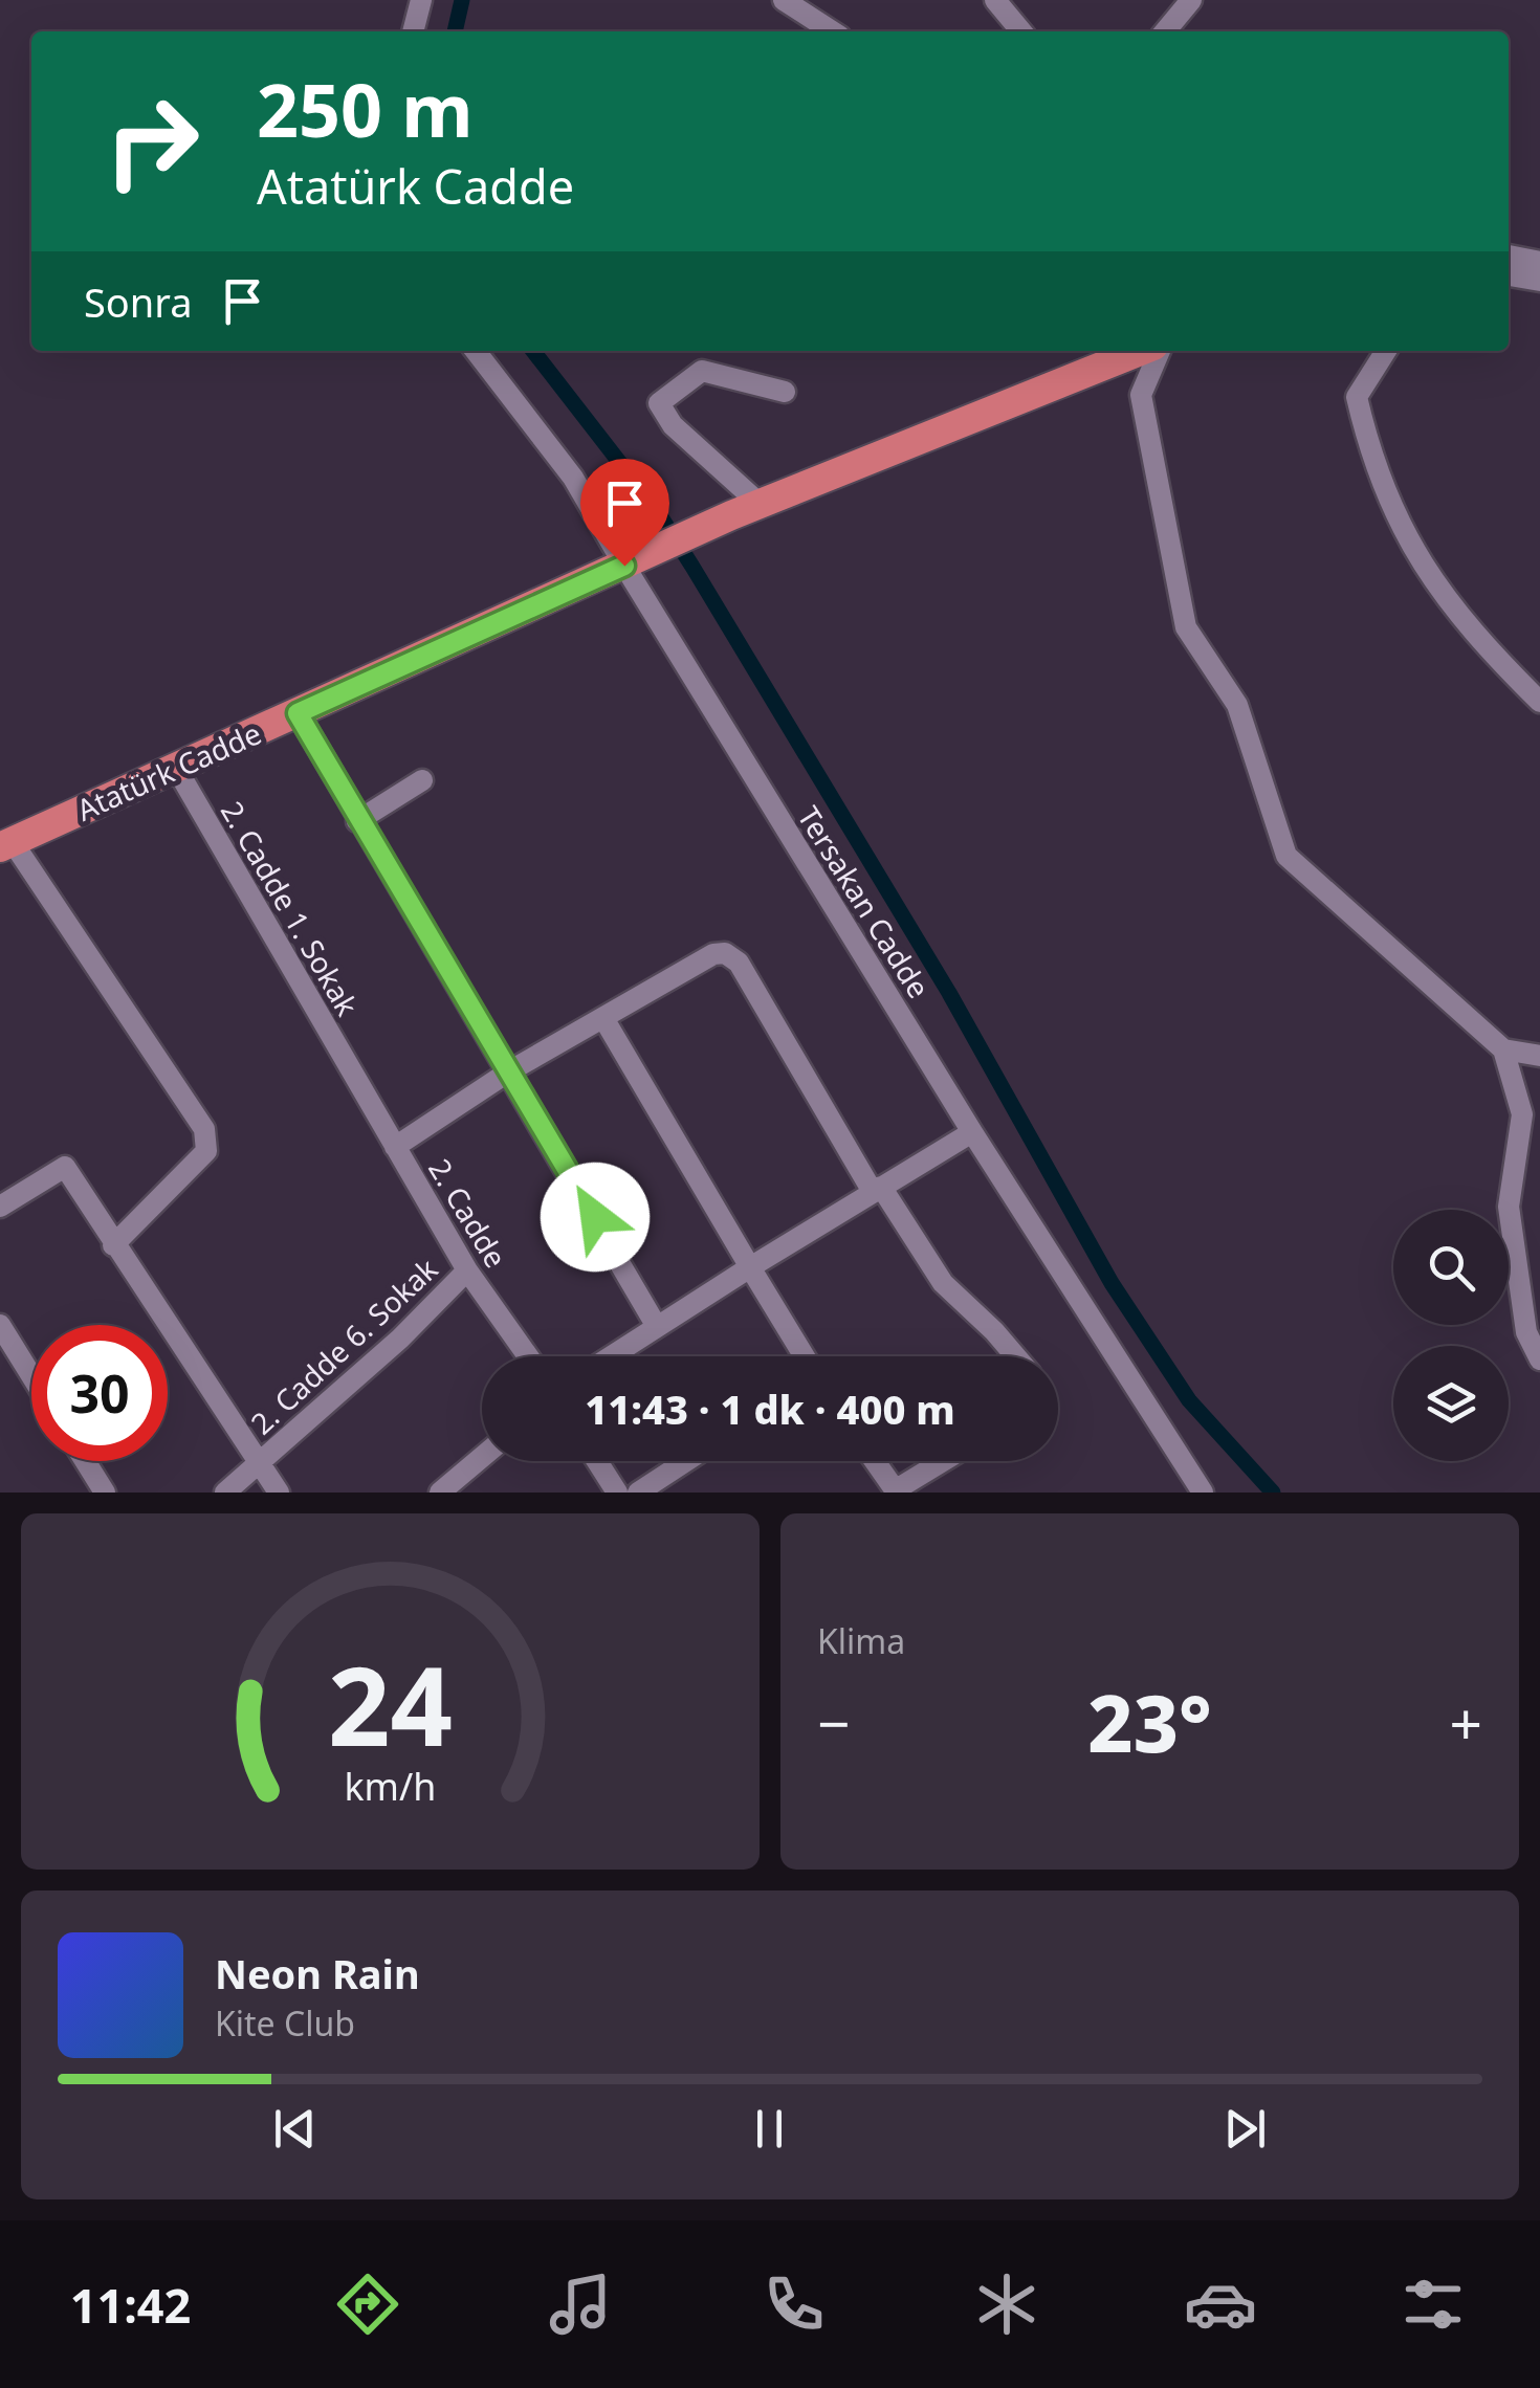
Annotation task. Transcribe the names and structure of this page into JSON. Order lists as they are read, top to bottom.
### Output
{
  "streets": {
    "main road": ["Atatürk Cadde"],
    "street": [
      "Tersakan Cadde",
      "2. Cadde 1. Sokak",
      "2. Cadde",
      "2. Cadde 6. Sokak"
    ]
  },
  "crossings": [
    ["Atatürk Cadde", "Tersakan Cadde"],
    ["Atatürk Cadde", "2. Cadde 1. Sokak"],
    ["2. Cadde 1. Sokak", "2. Cadde"],
    ["2. Cadde", "2. Cadde 6. Sokak"]
  ],
  "page": {
    "turn": ["250 m", "Atatürk Cadde"],
    "then": "Sonra",
    "limit": "30",
    "trip": "11:43 · 1 dk · 400 m",
    "tile": "Klima",
    "heat": ["−", "23°", "+"],
    "song": ["Neon Rain", "Kite Club"],
    "tabs": "11:42",
    "gauge": ["24", "km/h"]
  }
}
